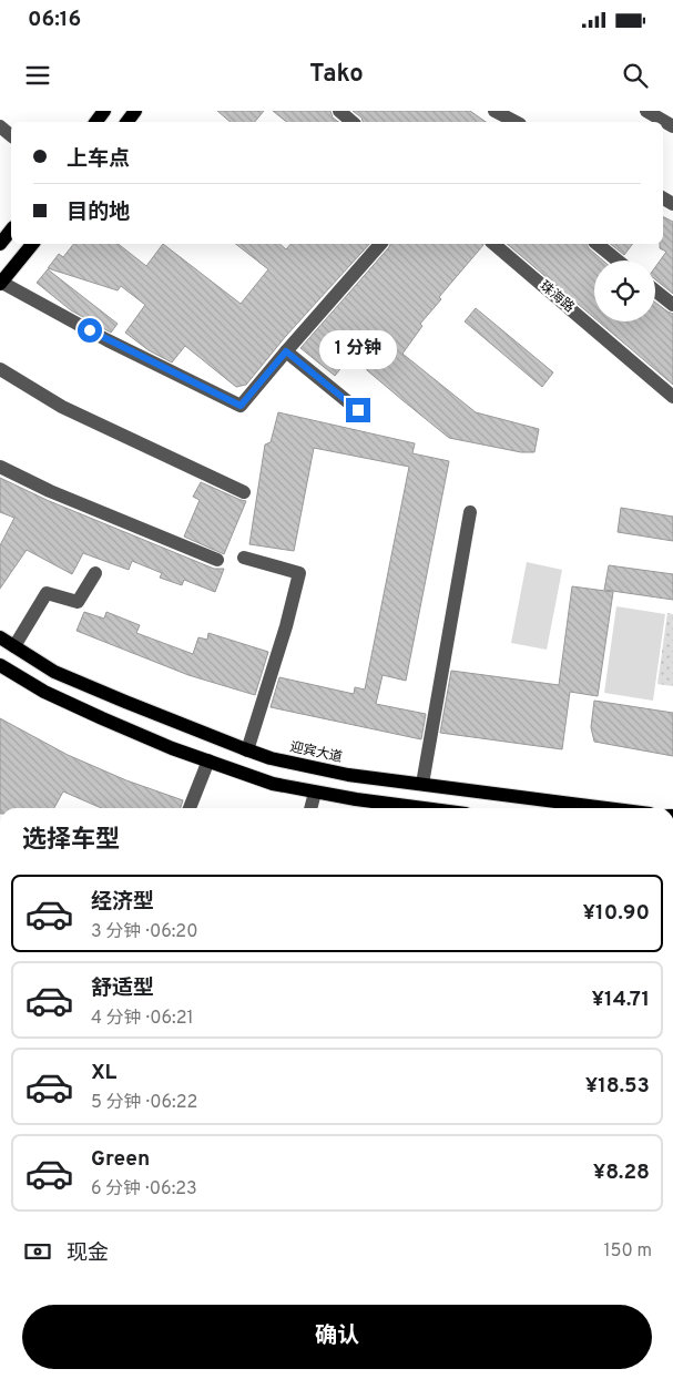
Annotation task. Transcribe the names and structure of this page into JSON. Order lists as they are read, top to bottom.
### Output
{
  "streets": {
    "main road": ["迎宾大道"],
    "street": ["珠海路"]
  },
  "page": {
    "status": "06:16",
    "header": "Tako",
    "banner": ["上车点", "目的地"],
    "bubble": "1 分钟",
    "heading": "选择车型",
    "list": [
      {
        "name": "经济型",
        "note": "3 分钟 · 06:20",
        "value": "¥10.90"
      },
      {
        "name": "舒适型",
        "note": "4 分钟 · 06:21",
        "value": "¥14.71"
      },
      {
        "name": "XL",
        "note": "5 分钟 · 06:22",
        "value": "¥18.53"
      },
      {
        "name": "Green",
        "note": "6 分钟 · 06:23",
        "value": "¥8.28"
      }
    ],
    "pay": ["现金", "150 m"],
    "buttons": "确认"
  }
}
